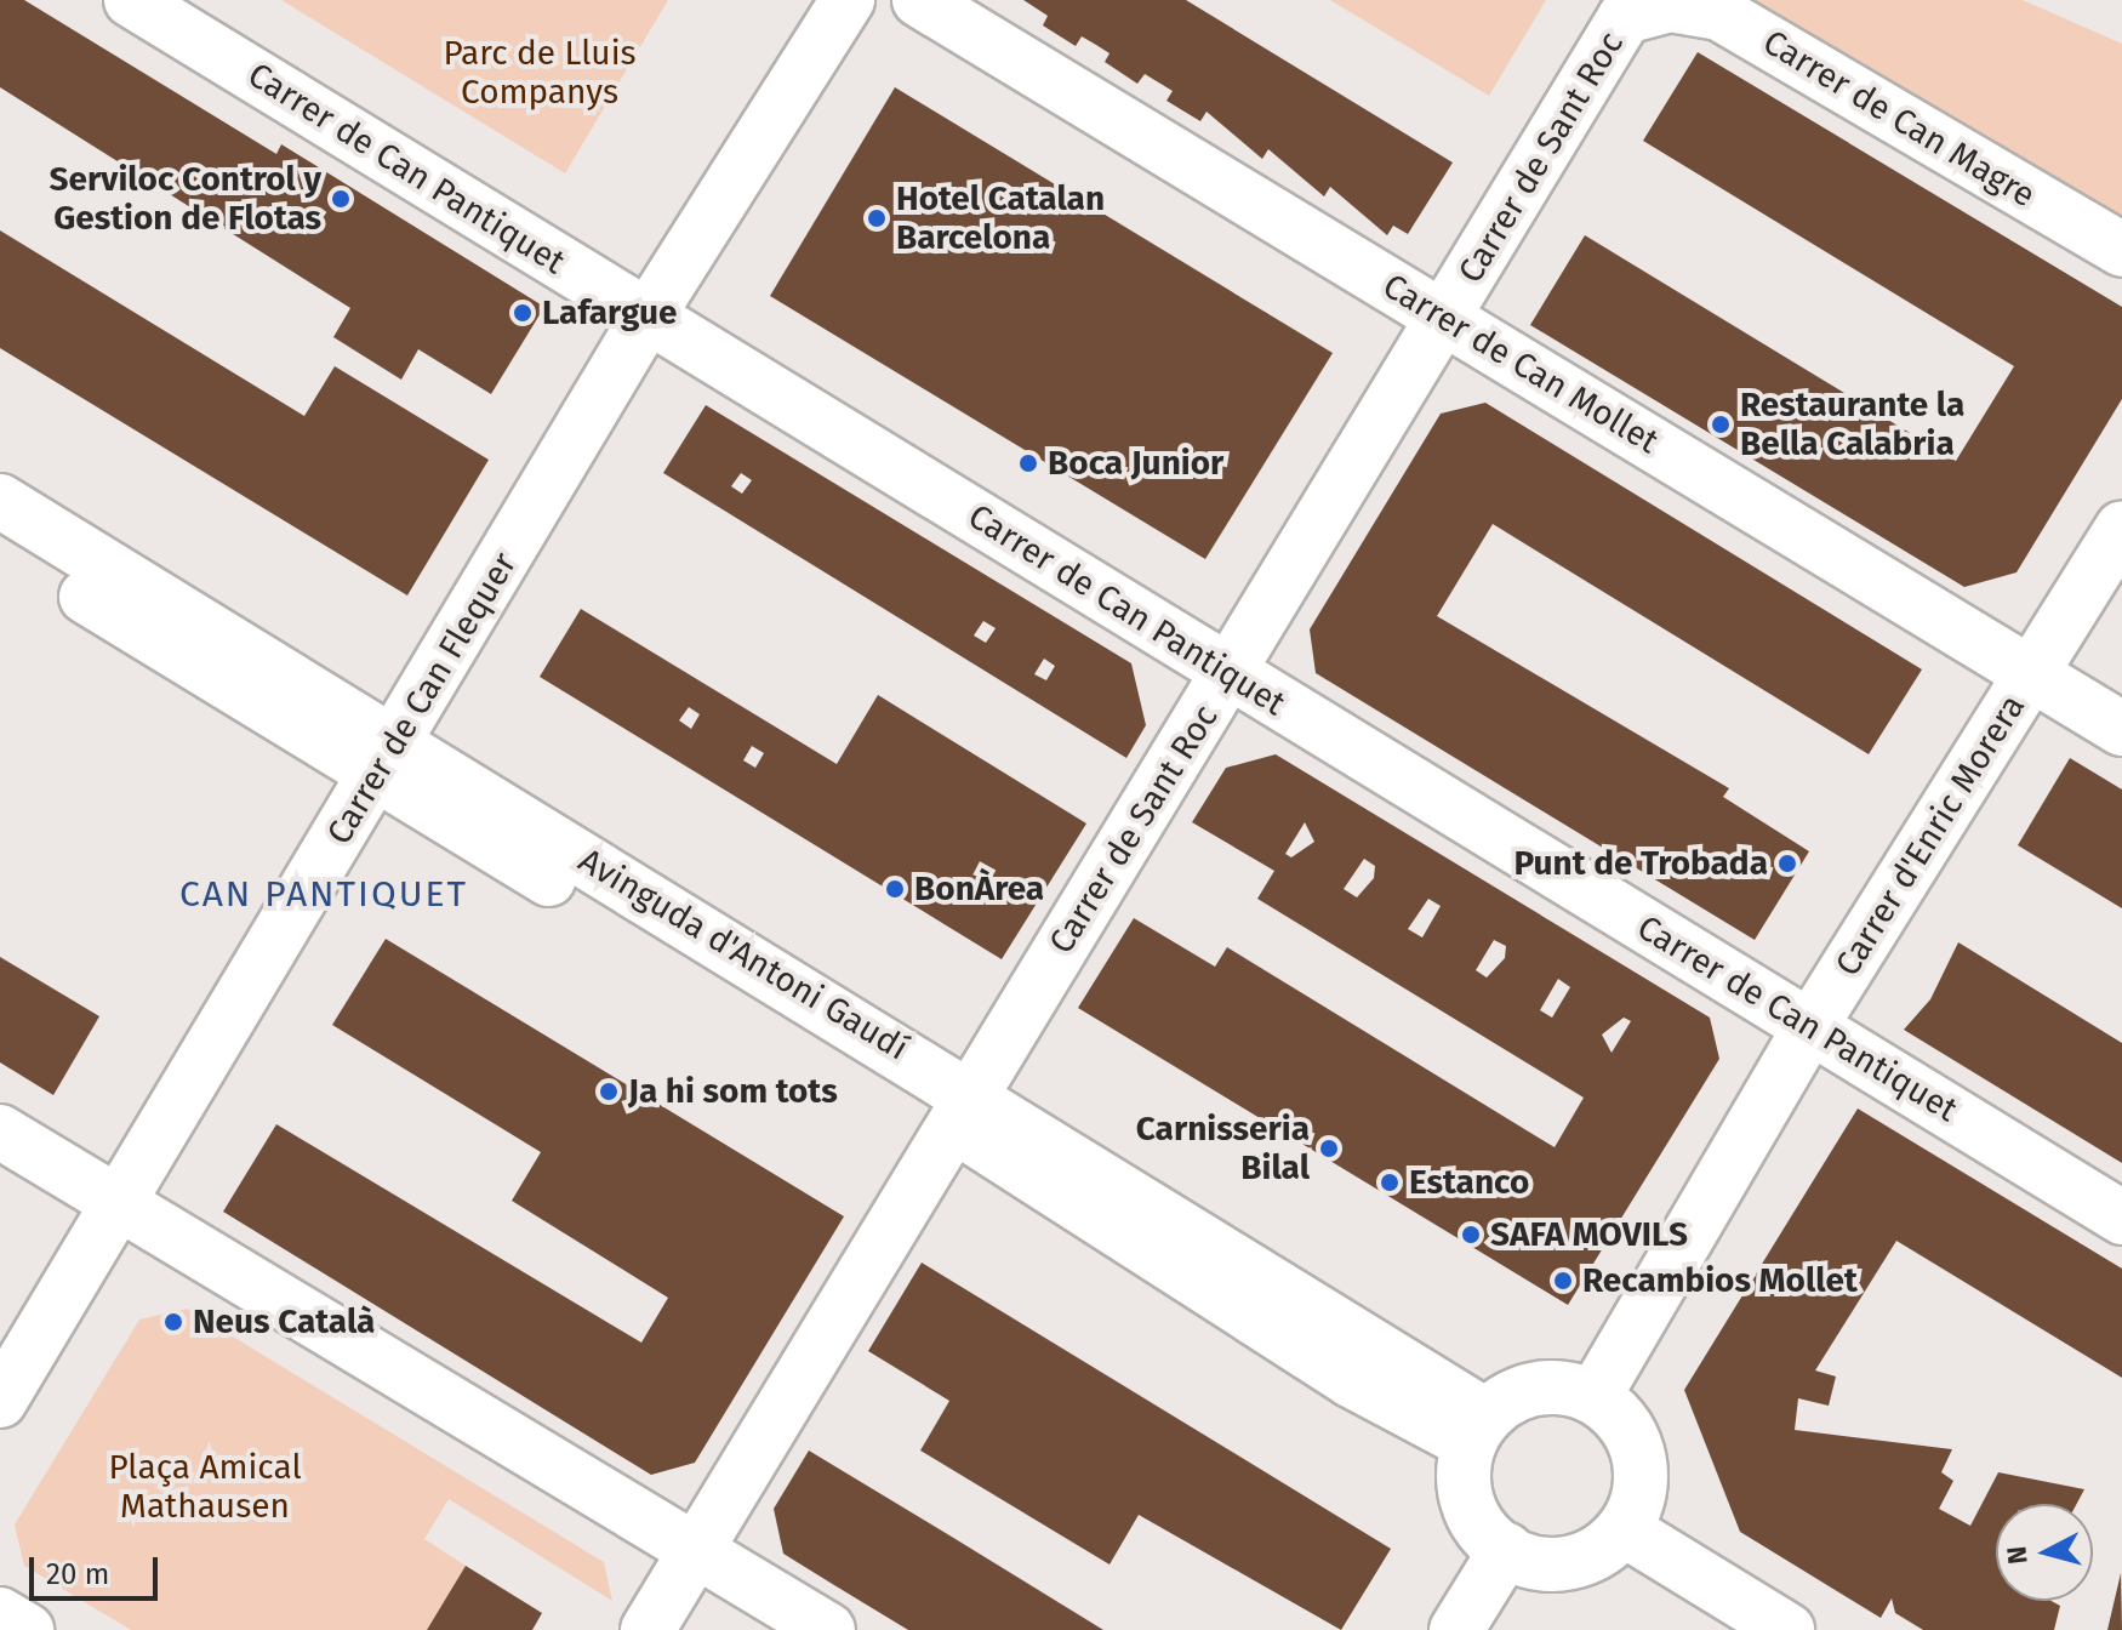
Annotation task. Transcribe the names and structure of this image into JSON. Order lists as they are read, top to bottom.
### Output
{
  "streets": {
    "street": [
      "Carrer de Can Magre",
      "Carrer de Sant Roc",
      "Carrer de Can Pantiquet",
      "Carrer de Can Mollet",
      "Carrer de Can Flequer",
      "Carrer d'Enric Morera",
      "Avinguda d'Antoni Gaudí"
    ]
  },
  "crossings": [
    ["Carrer de Can Magre", "Carrer de Sant Roc"],
    ["Carrer de Sant Roc", "Carrer de Can Pantiquet"],
    ["Carrer de Sant Roc", "Carrer de Can Mollet"],
    ["Carrer de Sant Roc", "Avinguda d'Antoni Gaudí"],
    ["Carrer de Can Pantiquet", "Carrer de Can Flequer"],
    ["Carrer de Can Pantiquet", "Carrer d'Enric Morera"],
    ["Carrer de Can Mollet", "Carrer d'Enric Morera"],
    ["Carrer de Can Flequer", "Avinguda d'Antoni Gaudí"],
    ["Carrer d'Enric Morera", "Avinguda d'Antoni Gaudí"]
  ],
  "districts": ["CAN PANTIQUET"],
  "parks": ["Parc de Lluis Companys", "Plaça Amical Mathausen"],
  "places": [
    "Serviloc Control y Gestion de Flotas",
    "Hotel Catalan Barcelona",
    "Lafargue",
    "Restaurante la Bella Calabria",
    "Boca Junior",
    "Punt de Trobada",
    "BonÀrea",
    "Ja hi som tots",
    "Carnisseria Bilal",
    "Estanco",
    "SAFA MOVILS",
    "Recambios Mollet",
    "Neus Català"
  ],
  "scale_bar": "20 m",
  "north": "left"
}
